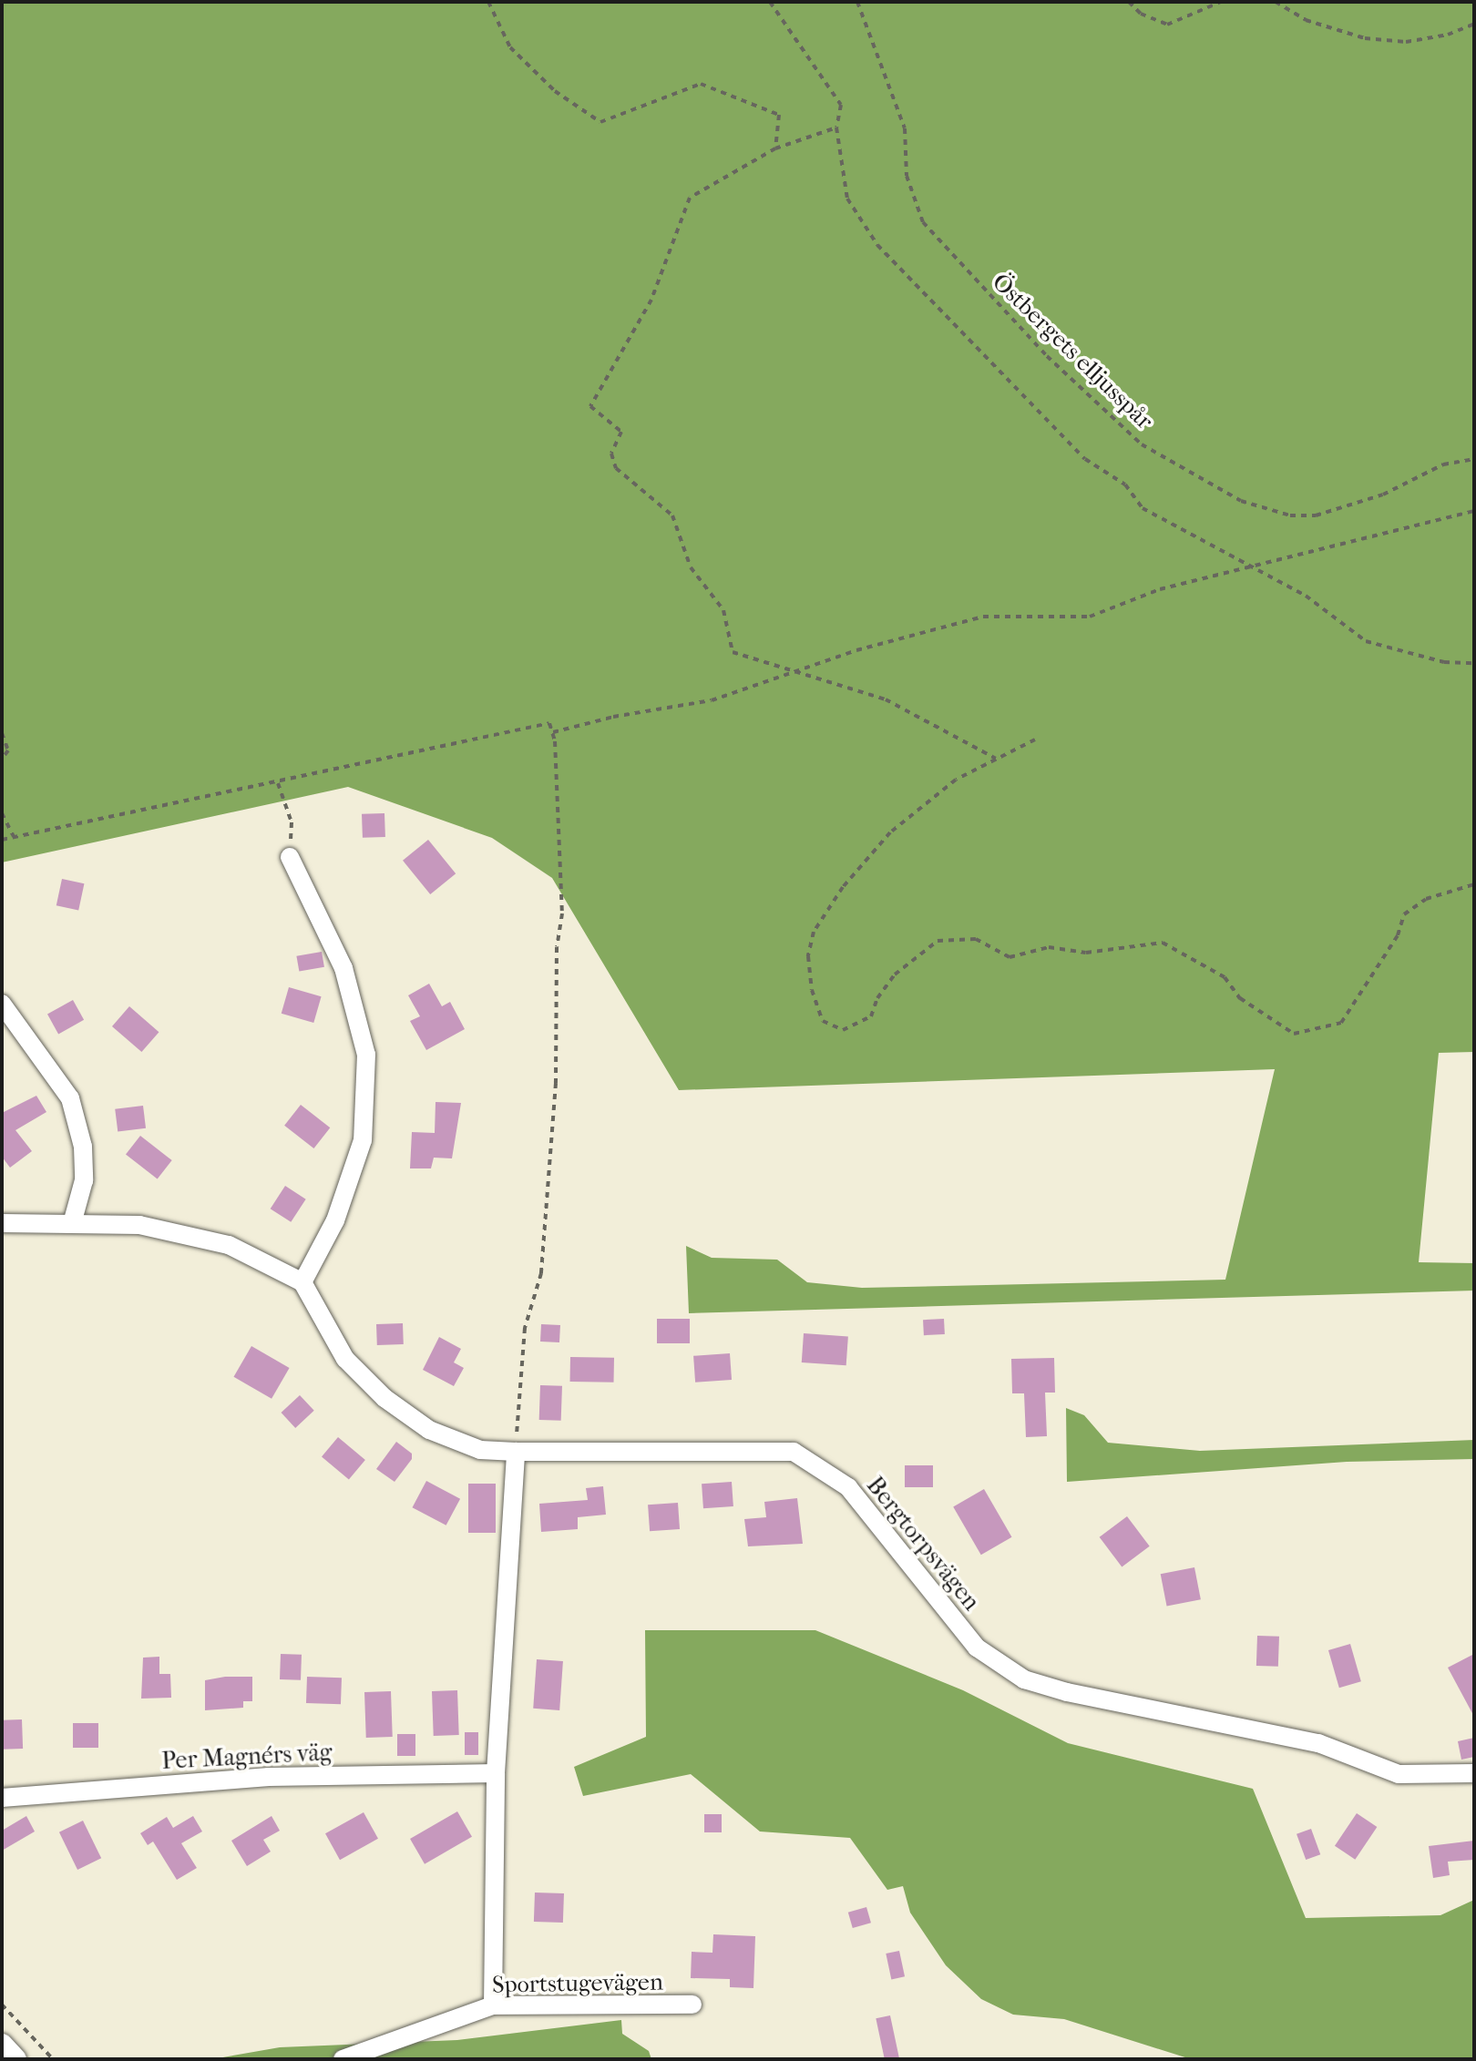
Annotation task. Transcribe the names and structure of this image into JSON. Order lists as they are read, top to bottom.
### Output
{
  "streets": {
    "street": ["Bergtorpsvägen", "Per Magnérs väg", "Sportstugevägen"],
    "path": ["Östbergets elljusspår"]
  }
}
